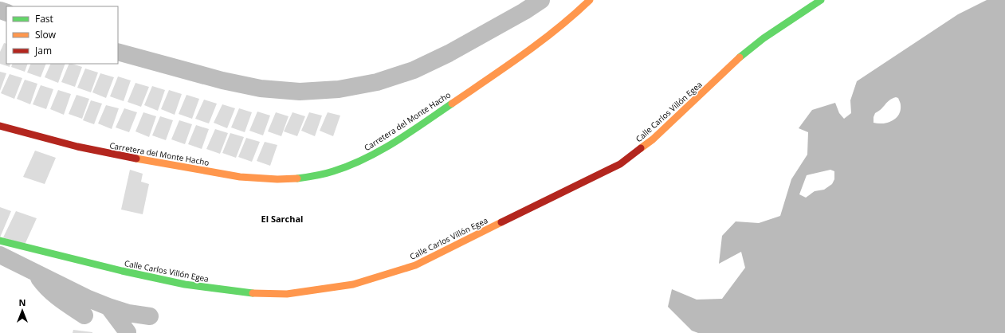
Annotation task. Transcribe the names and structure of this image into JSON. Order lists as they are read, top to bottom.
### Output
{
  "streets": {
    "street": ["Calle Carlos Villón Egea", "Carretera del Monte Hacho"]
  },
  "districts": ["El Sarchal"],
  "legend": ["Fast", "Slow", "Jam"],
  "north": "top"
}
